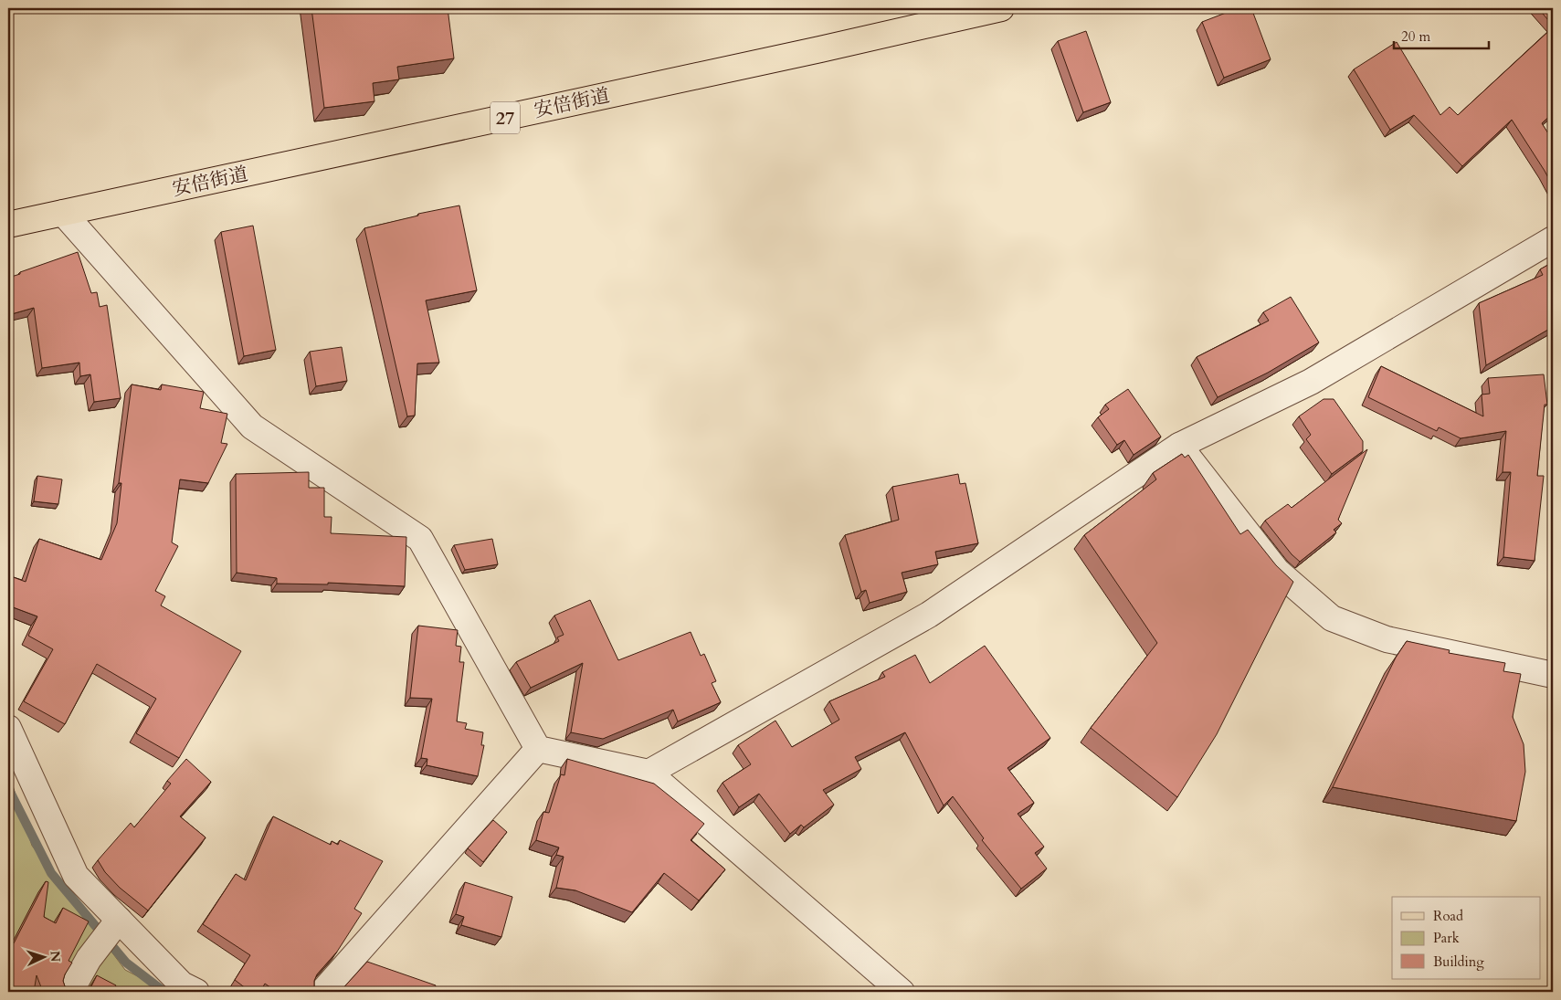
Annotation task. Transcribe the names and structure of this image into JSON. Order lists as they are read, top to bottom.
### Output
{
  "streets": {
    "main road": ["安倍街道", "27"]
  },
  "legend": ["Road", "Park", "Building"],
  "scale_bar": "20 m",
  "north": "right"
}
